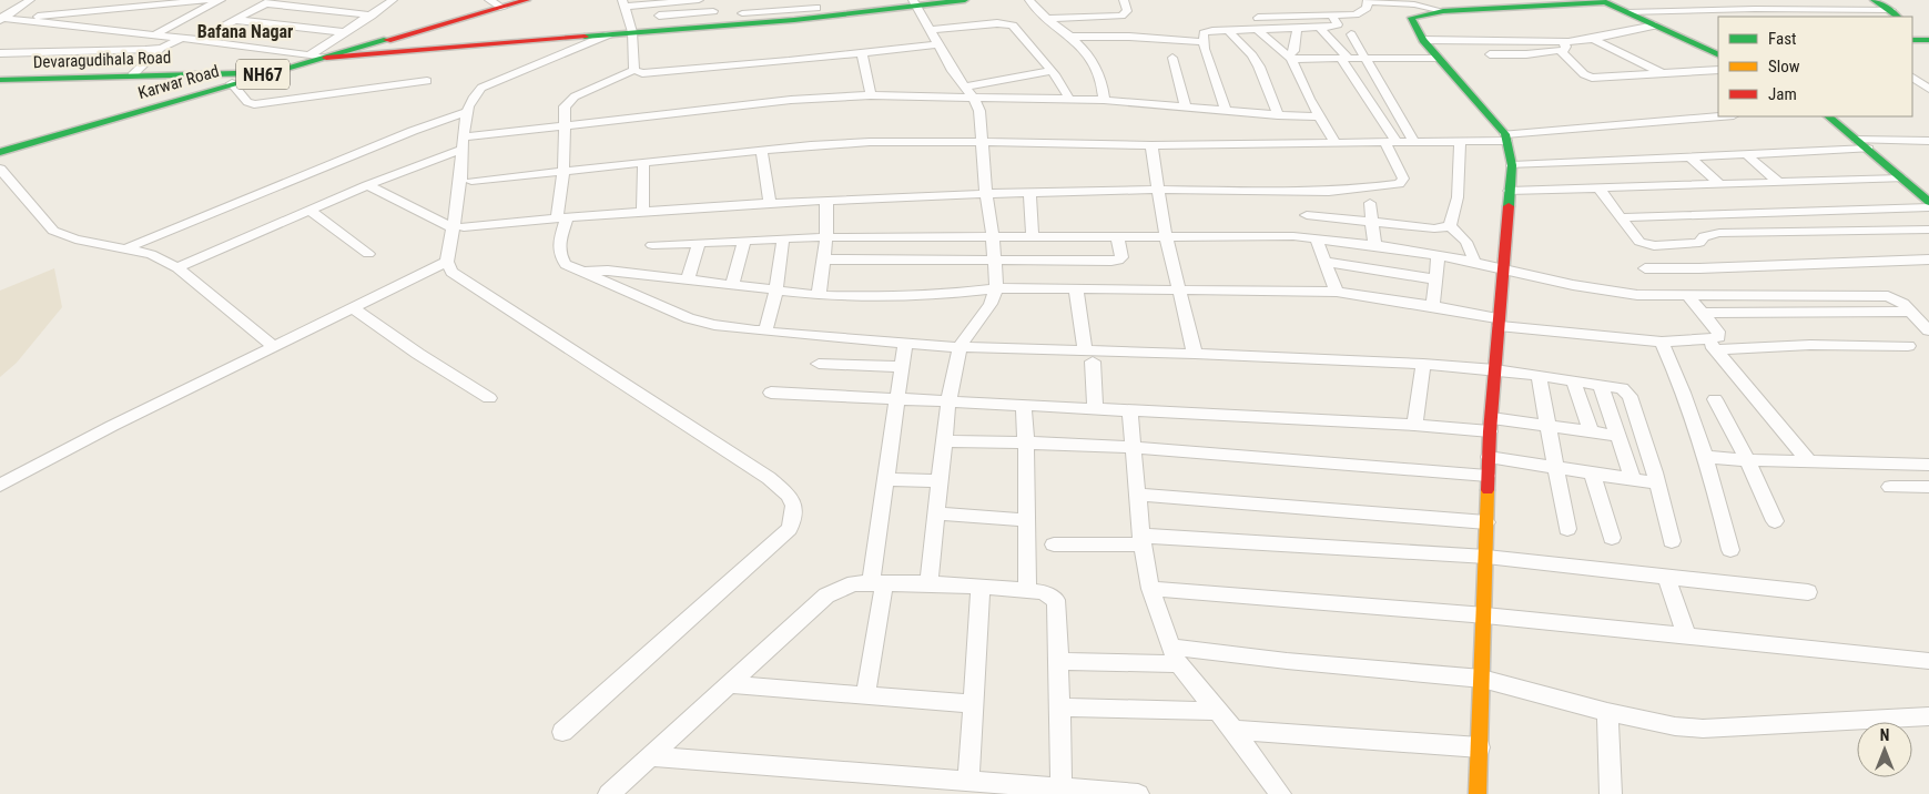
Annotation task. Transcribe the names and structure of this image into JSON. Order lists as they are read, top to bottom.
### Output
{
  "streets": {
    "main road": ["Devaragudihala Road", "NH67", "Karwar Road"]
  },
  "crossings": [
    ["Devaragudihala Road", "Karwar Road"]
  ],
  "districts": ["Bafana Nagar"],
  "legend": ["Fast", "Slow", "Jam"],
  "north": "top"
}
